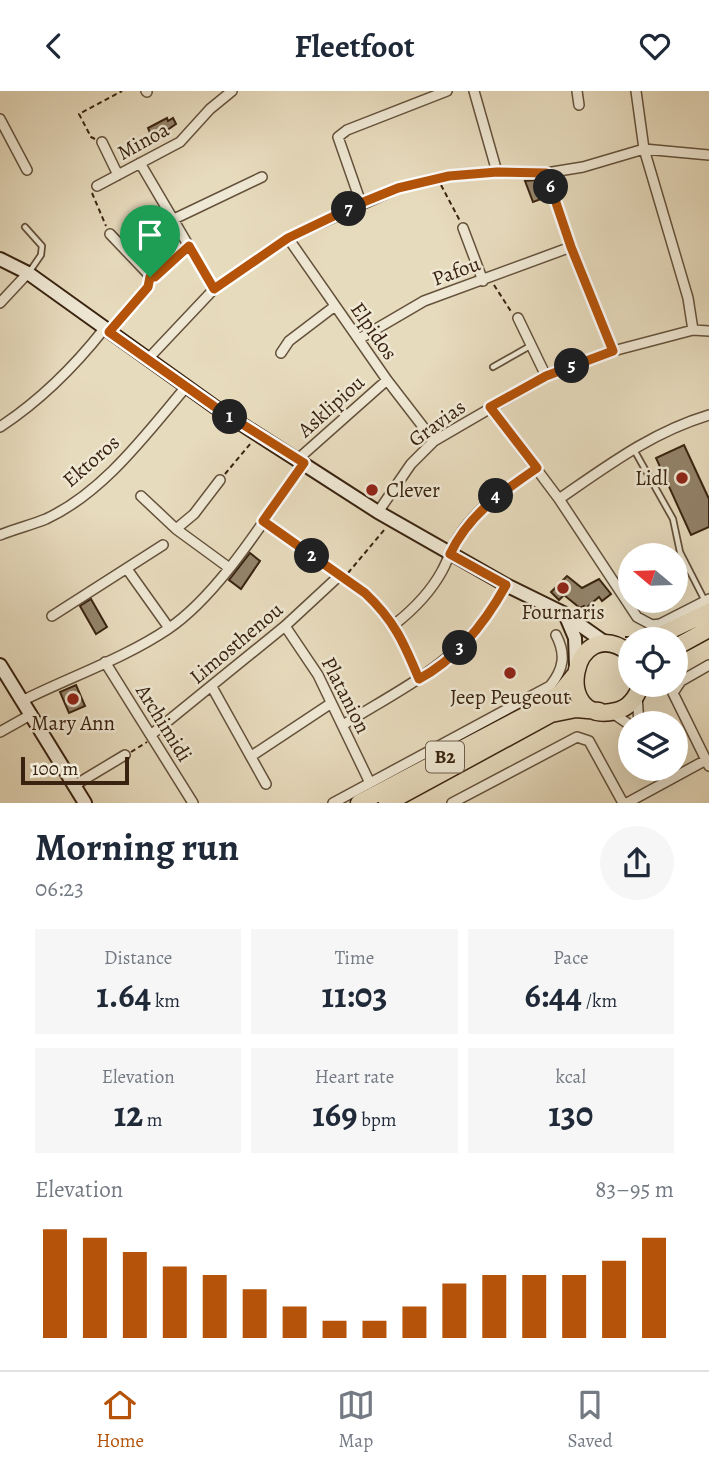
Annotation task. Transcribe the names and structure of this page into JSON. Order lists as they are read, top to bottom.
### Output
{
  "streets": {
    "highway": ["B2"],
    "street": [
      "Minoa",
      "Pafou",
      "Elpidos",
      "Asklipiou",
      "Gravias",
      "Ektoros",
      "Limosthenou",
      "Platanion",
      "Archimidi"
    ]
  },
  "crossings": [
    ["Pafou", "Elpidos"],
    ["Elpidos", "Asklipiou"],
    ["Elpidos", "Gravias"],
    ["Asklipiou", "Archimidi"],
    ["Limosthenou", "Platanion"],
    ["Limosthenou", "Archimidi"]
  ],
  "places": [
    "Lidl",
    "Clever",
    "Fournaris",
    "Jeep Peugeout",
    "Mary Ann"
  ],
  "scale_bar": "100 m",
  "north": "left",
  "page": {
    "header": "Fleetfoot",
    "pins": [
      "6",
      "7",
      "5",
      "1",
      "4",
      "2",
      "3"
    ],
    "scale": "100 m",
    "heading": ["Morning run", "06:23"],
    "stats": [
      ["Distance", "1.64 km"],
      ["Time", "11:03"],
      ["Pace", "6:44 /km"],
      ["Elevation", "12 m"],
      ["Heart rate", "169 bpm"],
      ["kcal", "130"]
    ],
    "chart": ["Elevation", "83–95 m"],
    "tabs": ["Home", "Map", "Saved"]
  }
}
